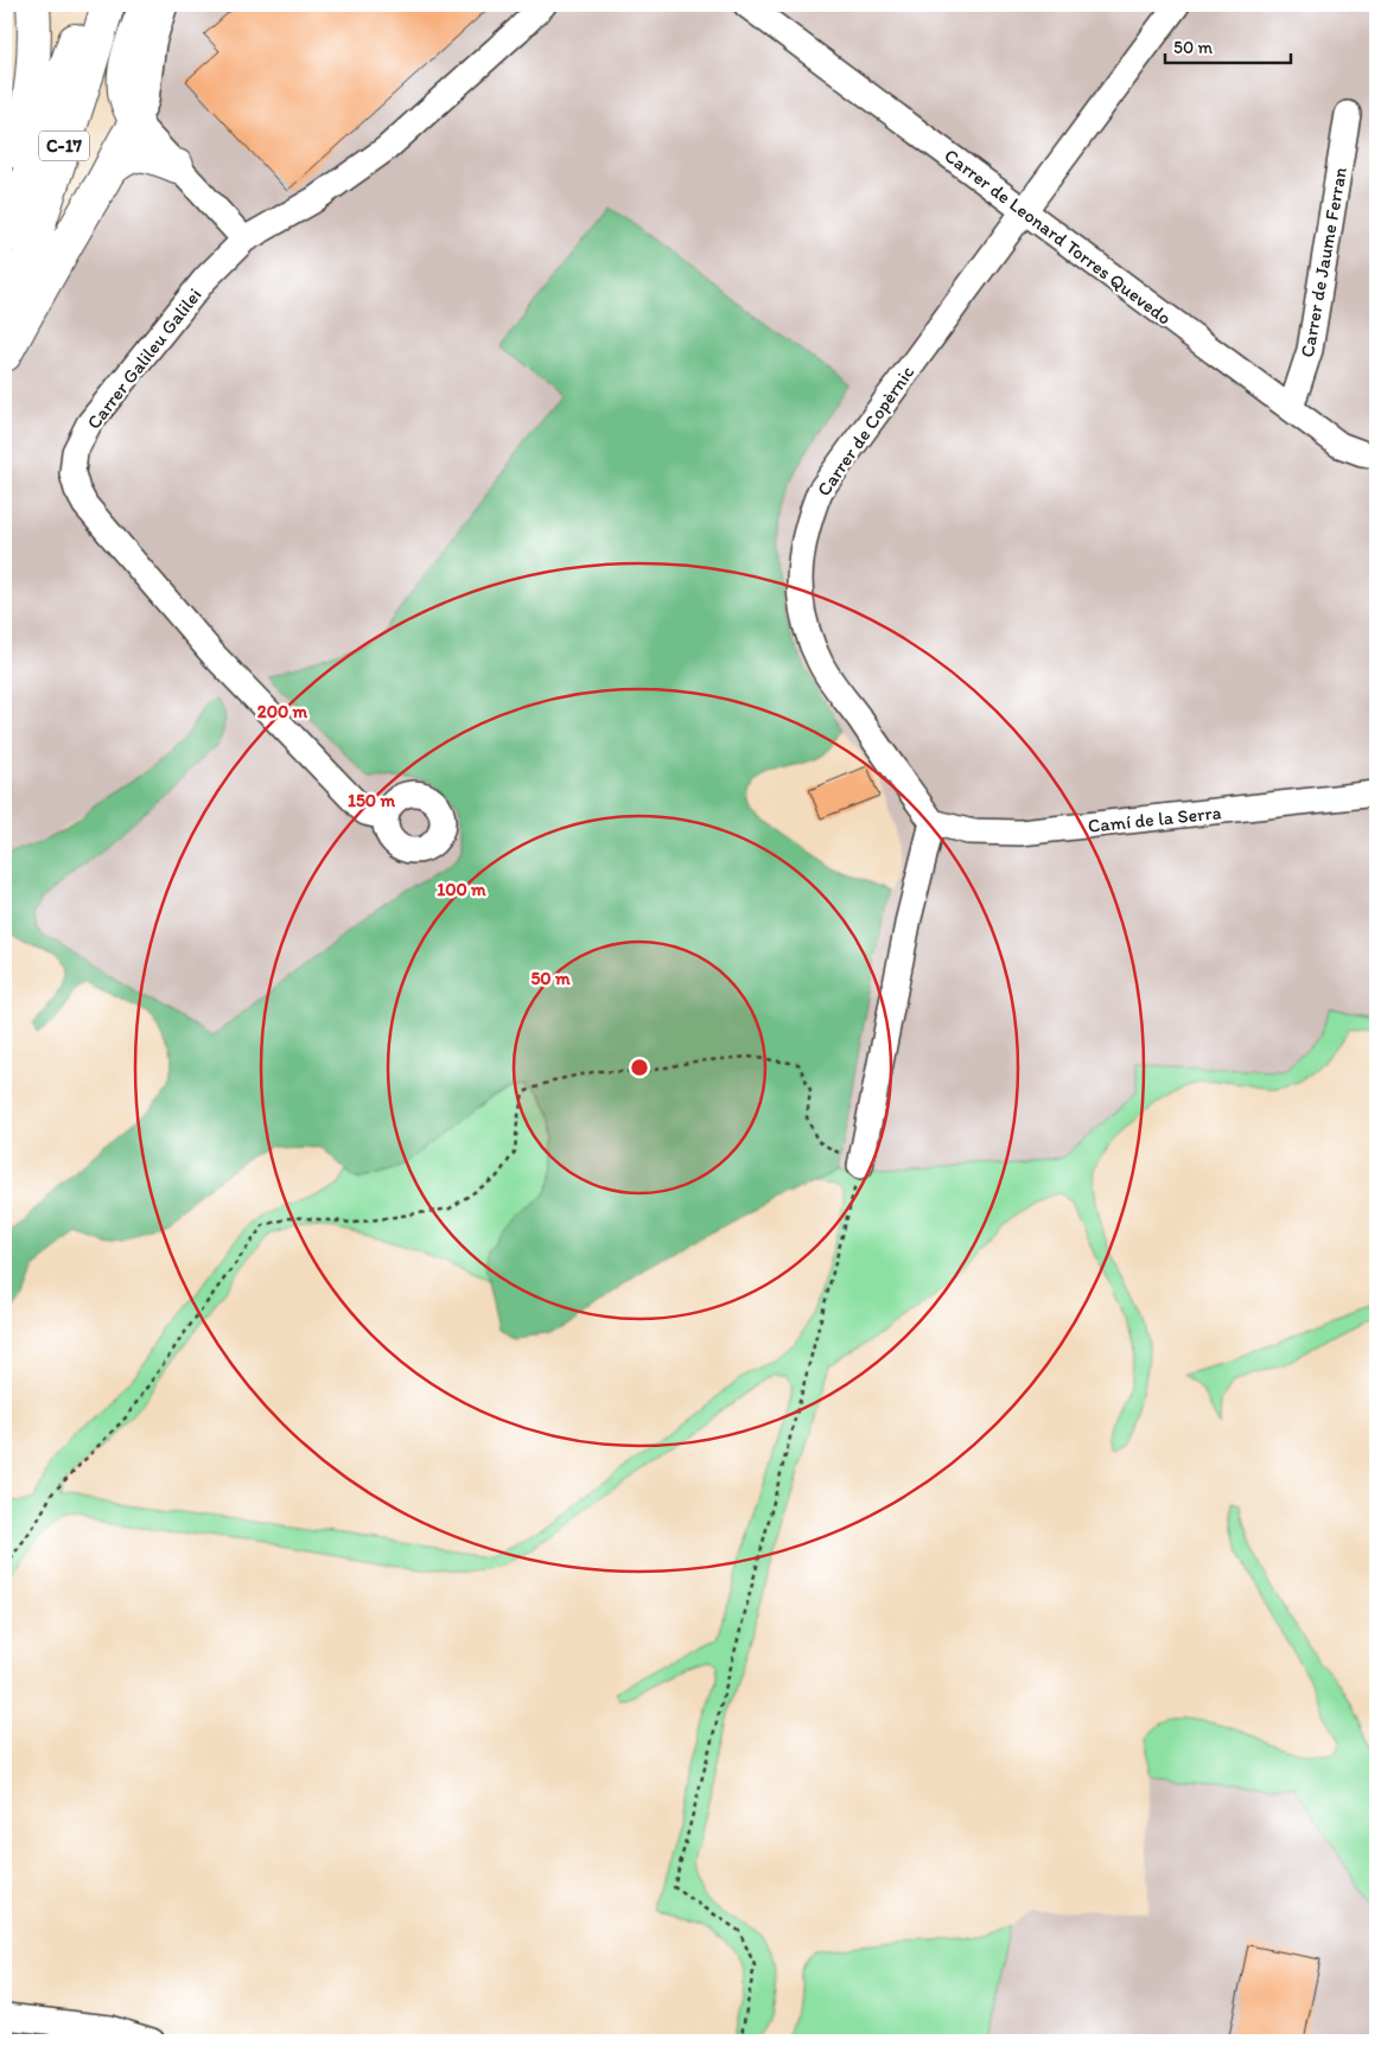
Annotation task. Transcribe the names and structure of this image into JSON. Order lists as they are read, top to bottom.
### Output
{
  "streets": {
    "highway": ["C-17"],
    "street": [
      "Carrer de Leonard Torres Quevedo",
      "Carrer de Jaume Ferran",
      "Carrer Galileu Galilei",
      "Carrer de Copèrnic",
      "Camí de la Serra"
    ]
  },
  "crossings": [
    ["Carrer de Leonard Torres Quevedo", "Carrer de Jaume Ferran"],
    ["Carrer de Leonard Torres Quevedo", "Carrer de Copèrnic"],
    ["Carrer de Copèrnic", "Camí de la Serra"]
  ],
  "scale_bar": "50 m",
  "rings": [
    "200 m",
    "150 m",
    "100 m",
    "50 m"
  ]
}
